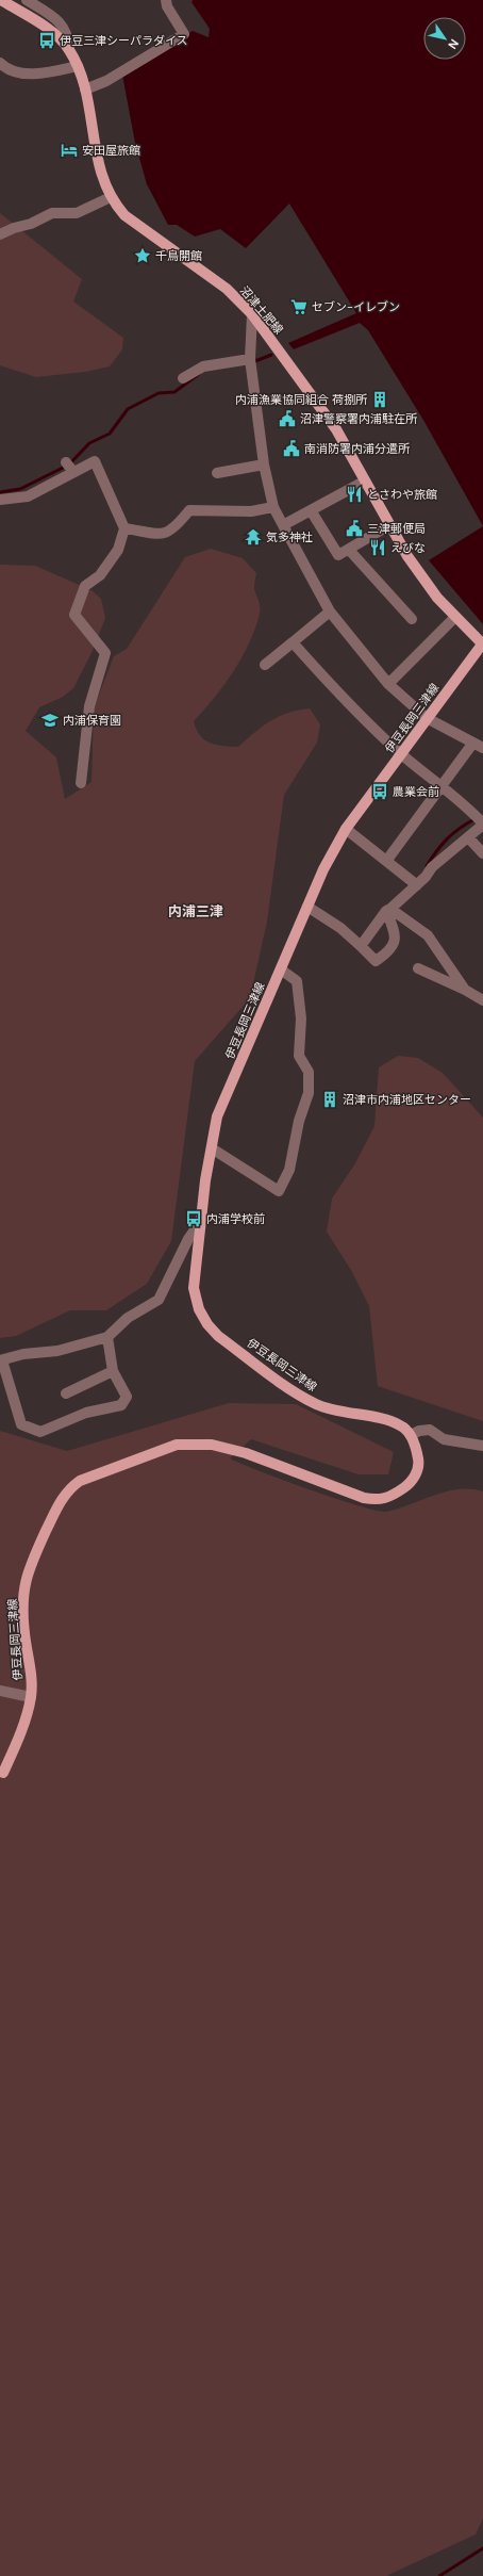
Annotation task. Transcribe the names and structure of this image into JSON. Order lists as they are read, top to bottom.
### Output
{
  "streets": {
    "main road": ["沼津土肥線", "伊豆長岡三津線"]
  },
  "crossings": [
    ["沼津土肥線", "伊豆長岡三津線"]
  ],
  "districts": ["内浦三津"],
  "places": {
    "bus stop": ["伊豆三津シーパラダイス", "農業会前", "内浦学校前"],
    "hotel": ["安田屋旅館"],
    "place": ["千鳥開館"],
    "supermarket": ["セブン-イレブン"],
    "building": ["内浦漁業協同組合 荷捌所", "沼津市内浦地区センター"],
    "public building": ["沼津警察署内浦駐在所", "南消防署内浦分遣所", "三津郵便局"],
    "restaurant": ["とさわや旅館", "えびな"],
    "temple": ["気多神社"],
    "school or university": ["内浦保育園"]
  },
  "north": "bottom right"
}
